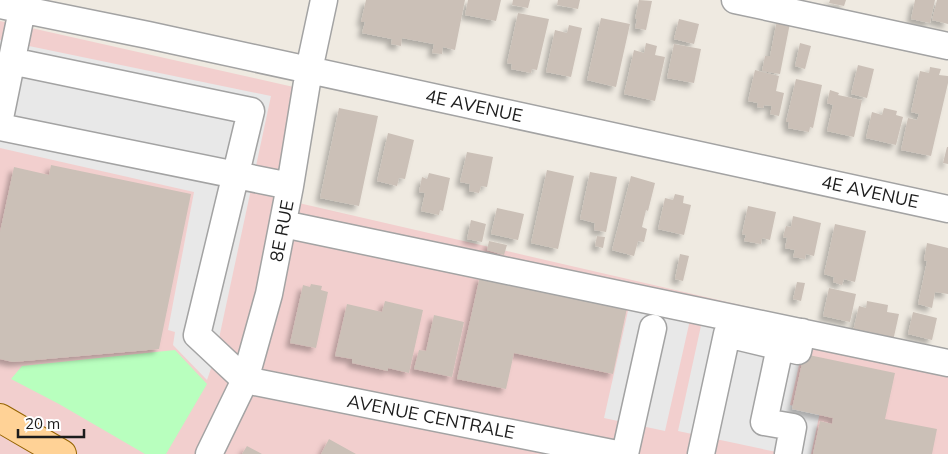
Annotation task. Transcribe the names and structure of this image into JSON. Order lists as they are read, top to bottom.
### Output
{
  "streets": {
    "street": ["4E AVENUE", "8E RUE", "AVENUE CENTRALE"]
  },
  "crossings": [
    ["4E AVENUE", "8E RUE"],
    ["8E RUE", "AVENUE CENTRALE"]
  ],
  "scale_bar": "20 m"
}
